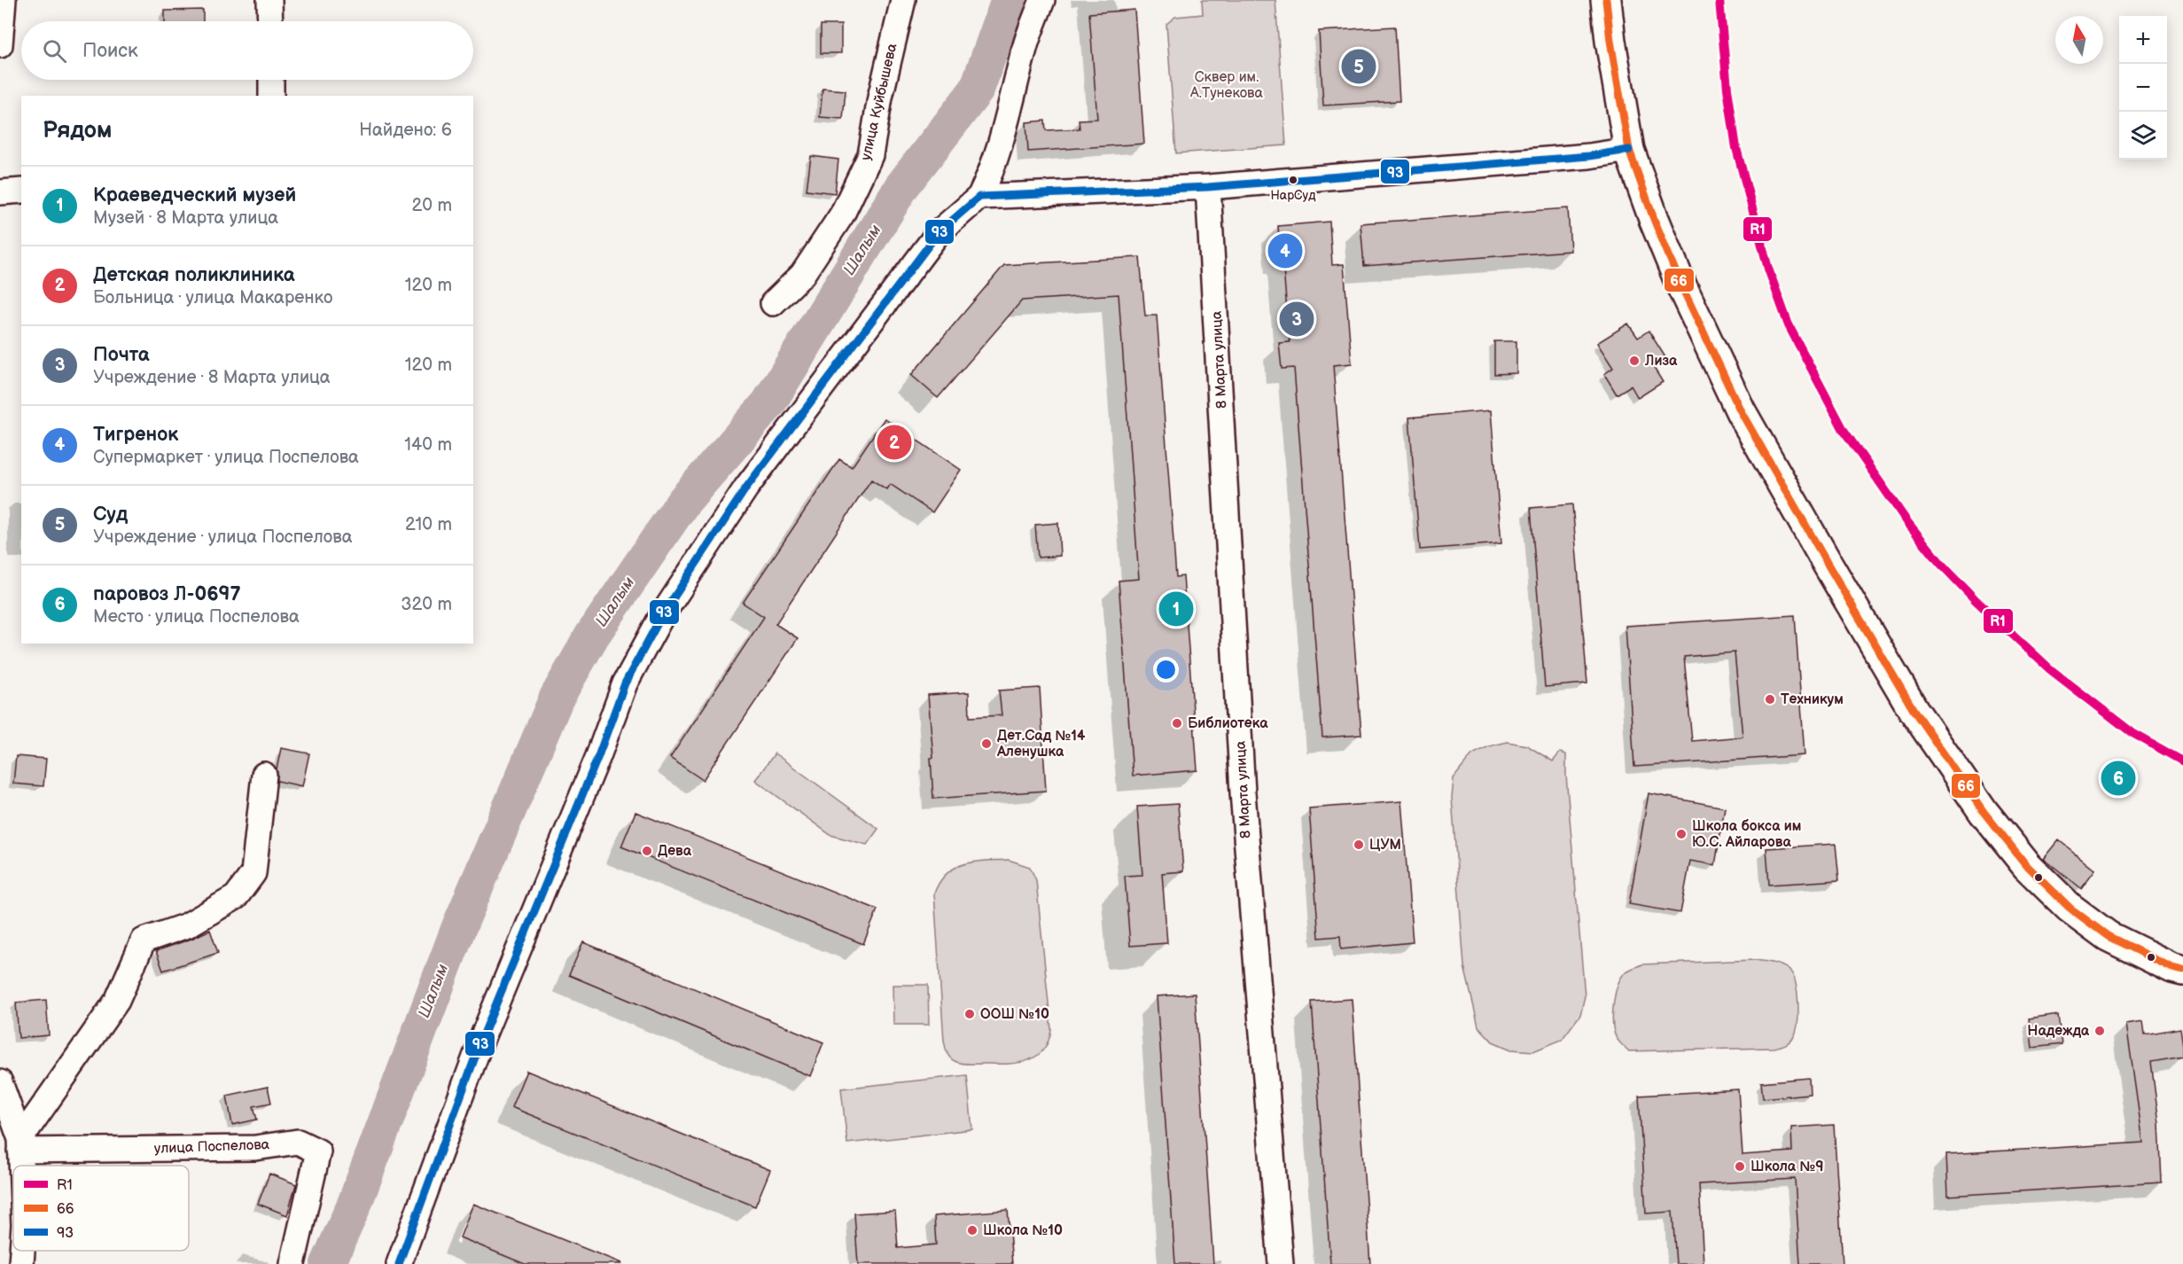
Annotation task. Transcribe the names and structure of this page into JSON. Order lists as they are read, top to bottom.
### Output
{
  "streets": {
    "street": ["улица Куйбышева", "8 Марта улица", "улица Поспелова"]
  },
  "water": ["Шалым"],
  "parks": ["Сквер им. А.Тунекова"],
  "places": [
    "НарСуд",
    "Лиза",
    "Техникум",
    "Библиотека",
    "Дет.Сад №14 Аленушка",
    "Школа бокса им Ю.С. Айларова",
    "ЦУМ",
    "Дева",
    "ООШ №10",
    "Надежда",
    "Школа №9",
    "Школа №10"
  ],
  "lines": ["transit line R1", "transit line 66", "transit line 93"],
  "legend": ["R1", "66", "93"],
  "north": "top",
  "page": {
    "map_buttons": ["+", "−"],
    "search": "Поиск",
    "pins": [
      "5",
      "4",
      "3",
      "2",
      "1",
      "6"
    ],
    "heading": ["Рядом", "Найдено: 6"],
    "list": [
      {
        "mark": "1",
        "name": "Краеведческий музей",
        "note": "Музей · 8 Марта улица",
        "value": "20 m"
      },
      {
        "mark": "2",
        "name": "Детская поликлиника",
        "note": "Больница · улица Макаренко",
        "value": "120 m"
      },
      {
        "mark": "3",
        "name": "Почта",
        "note": "Учреждение · 8 Марта улица",
        "value": "120 m"
      },
      {
        "mark": "4",
        "name": "Тигренок",
        "note": "Супермаркет · улица Поспелова",
        "value": "140 m"
      },
      {
        "mark": "5",
        "name": "Суд",
        "note": "Учреждение · улица Поспелова",
        "value": "210 m"
      },
      {
        "mark": "6",
        "name": "паровоз Л-0697",
        "note": "Место · улица Поспелова",
        "value": "320 m"
      }
    ]
  }
}
